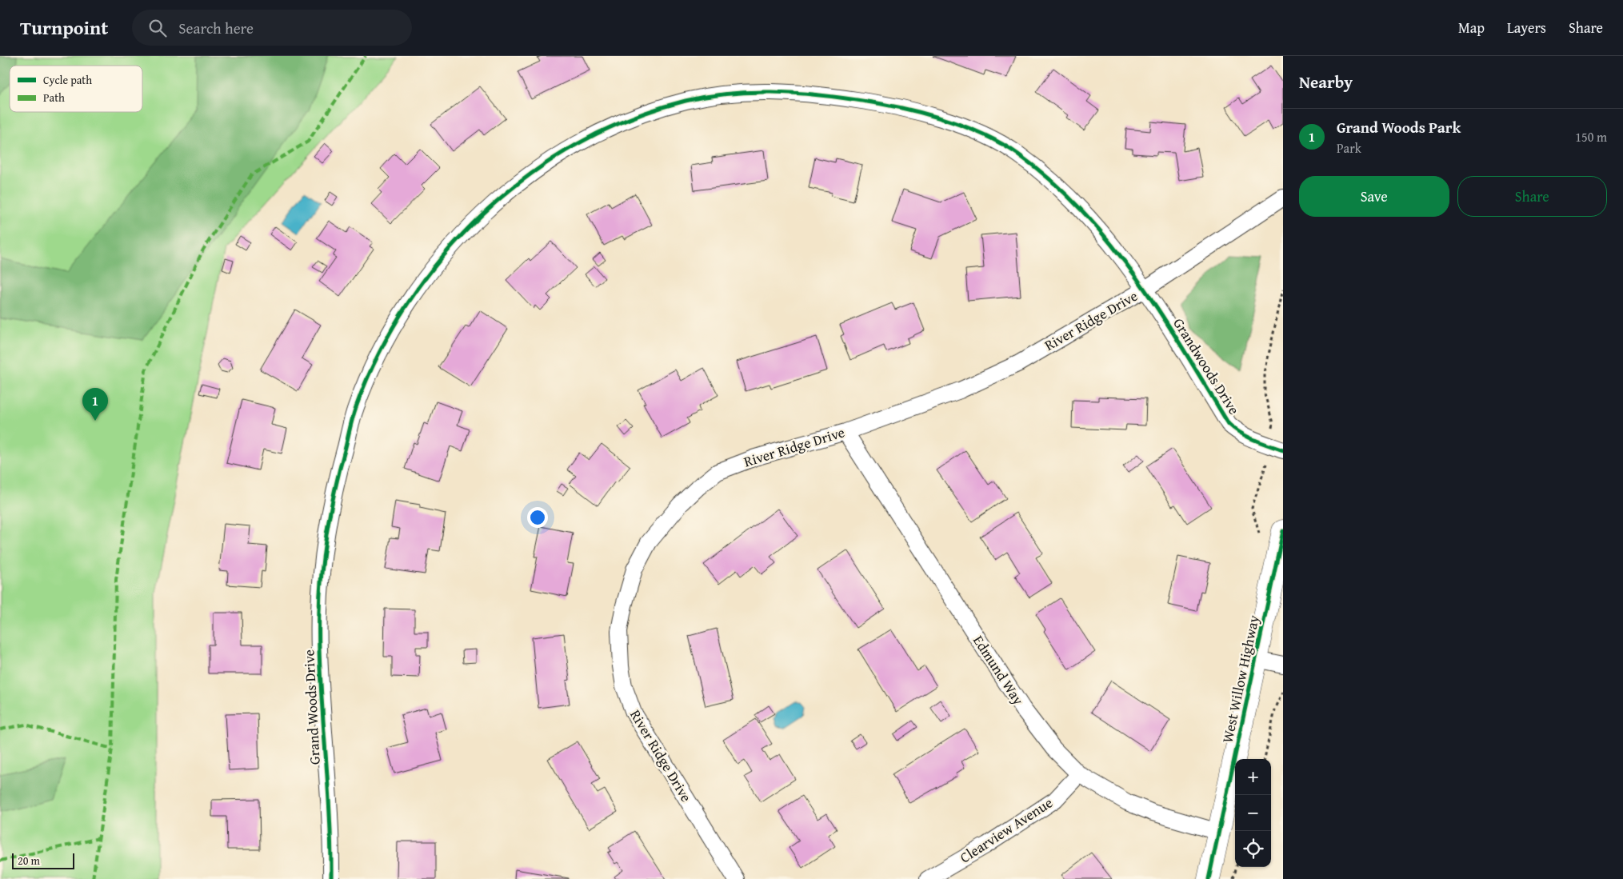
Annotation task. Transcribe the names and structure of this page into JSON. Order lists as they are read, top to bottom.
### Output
{
  "streets": {
    "street": [
      "River Ridge Drive",
      "Grandwoods Drive",
      "Edmund Way",
      "West Willow Highway",
      "Grand Woods Drive",
      "Clearview Avenue"
    ]
  },
  "crossings": [
    ["River Ridge Drive", "Grandwoods Drive"],
    ["River Ridge Drive", "Edmund Way"],
    ["River Ridge Drive", "Grand Woods Drive"],
    ["Grandwoods Drive", "Grand Woods Drive"],
    ["Edmund Way", "West Willow Highway"],
    ["Edmund Way", "Clearview Avenue"]
  ],
  "legend": ["Cycle path", "Path"],
  "scale_bar": "20 m",
  "page": {
    "header": "Turnpoint",
    "search": "Search here",
    "nav": ["Map", "Layers", "Share"],
    "heading": "Nearby",
    "list": [
      {
        "mark": "1",
        "name": "Grand Woods Park",
        "note": "Park",
        "value": "150 m"
      }
    ],
    "buttons": ["Save", "Share"],
    "pins": "1",
    "map_buttons": ["+", "−"],
    "scale": "20 m"
  }
}
